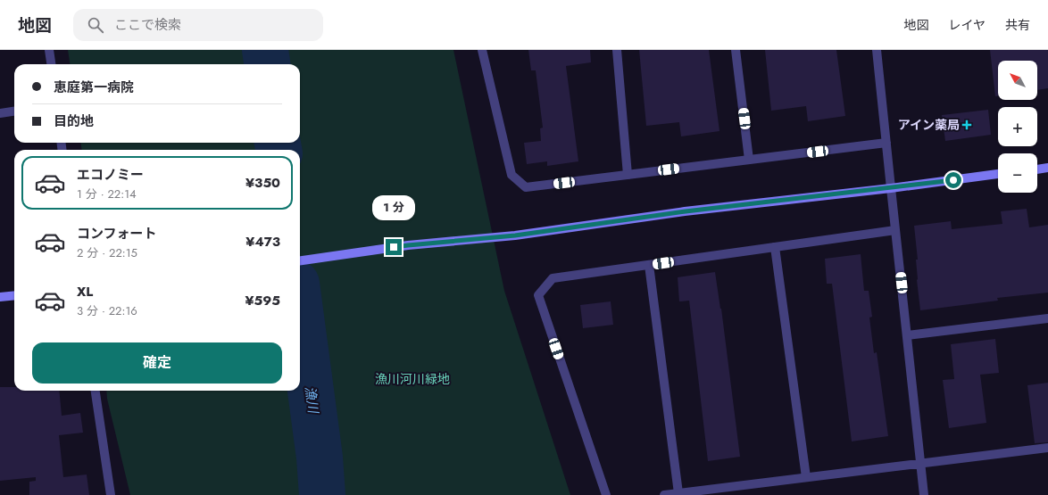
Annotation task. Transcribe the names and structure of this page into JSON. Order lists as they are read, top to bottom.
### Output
{
  "water": ["漁川"],
  "parks": ["漁川河川緑地"],
  "places": {
    "health": ["アイン薬局"]
  },
  "north": "top left",
  "page": {
    "header": "地図",
    "search": "ここで検索",
    "nav": ["地図", "レイヤ", "共有"],
    "map_buttons": ["+", "−"],
    "banner": ["恵庭第一病院", "目的地"],
    "list": [
      {
        "name": "エコノミー",
        "note": "1 分 · 22:14",
        "value": "¥350"
      },
      {
        "name": "コンフォート",
        "note": "2 分 · 22:15",
        "value": "¥473"
      },
      {
        "name": "XL",
        "note": "3 分 · 22:16",
        "value": "¥595"
      }
    ],
    "bubble": "1 分",
    "buttons": "確定"
  }
}
